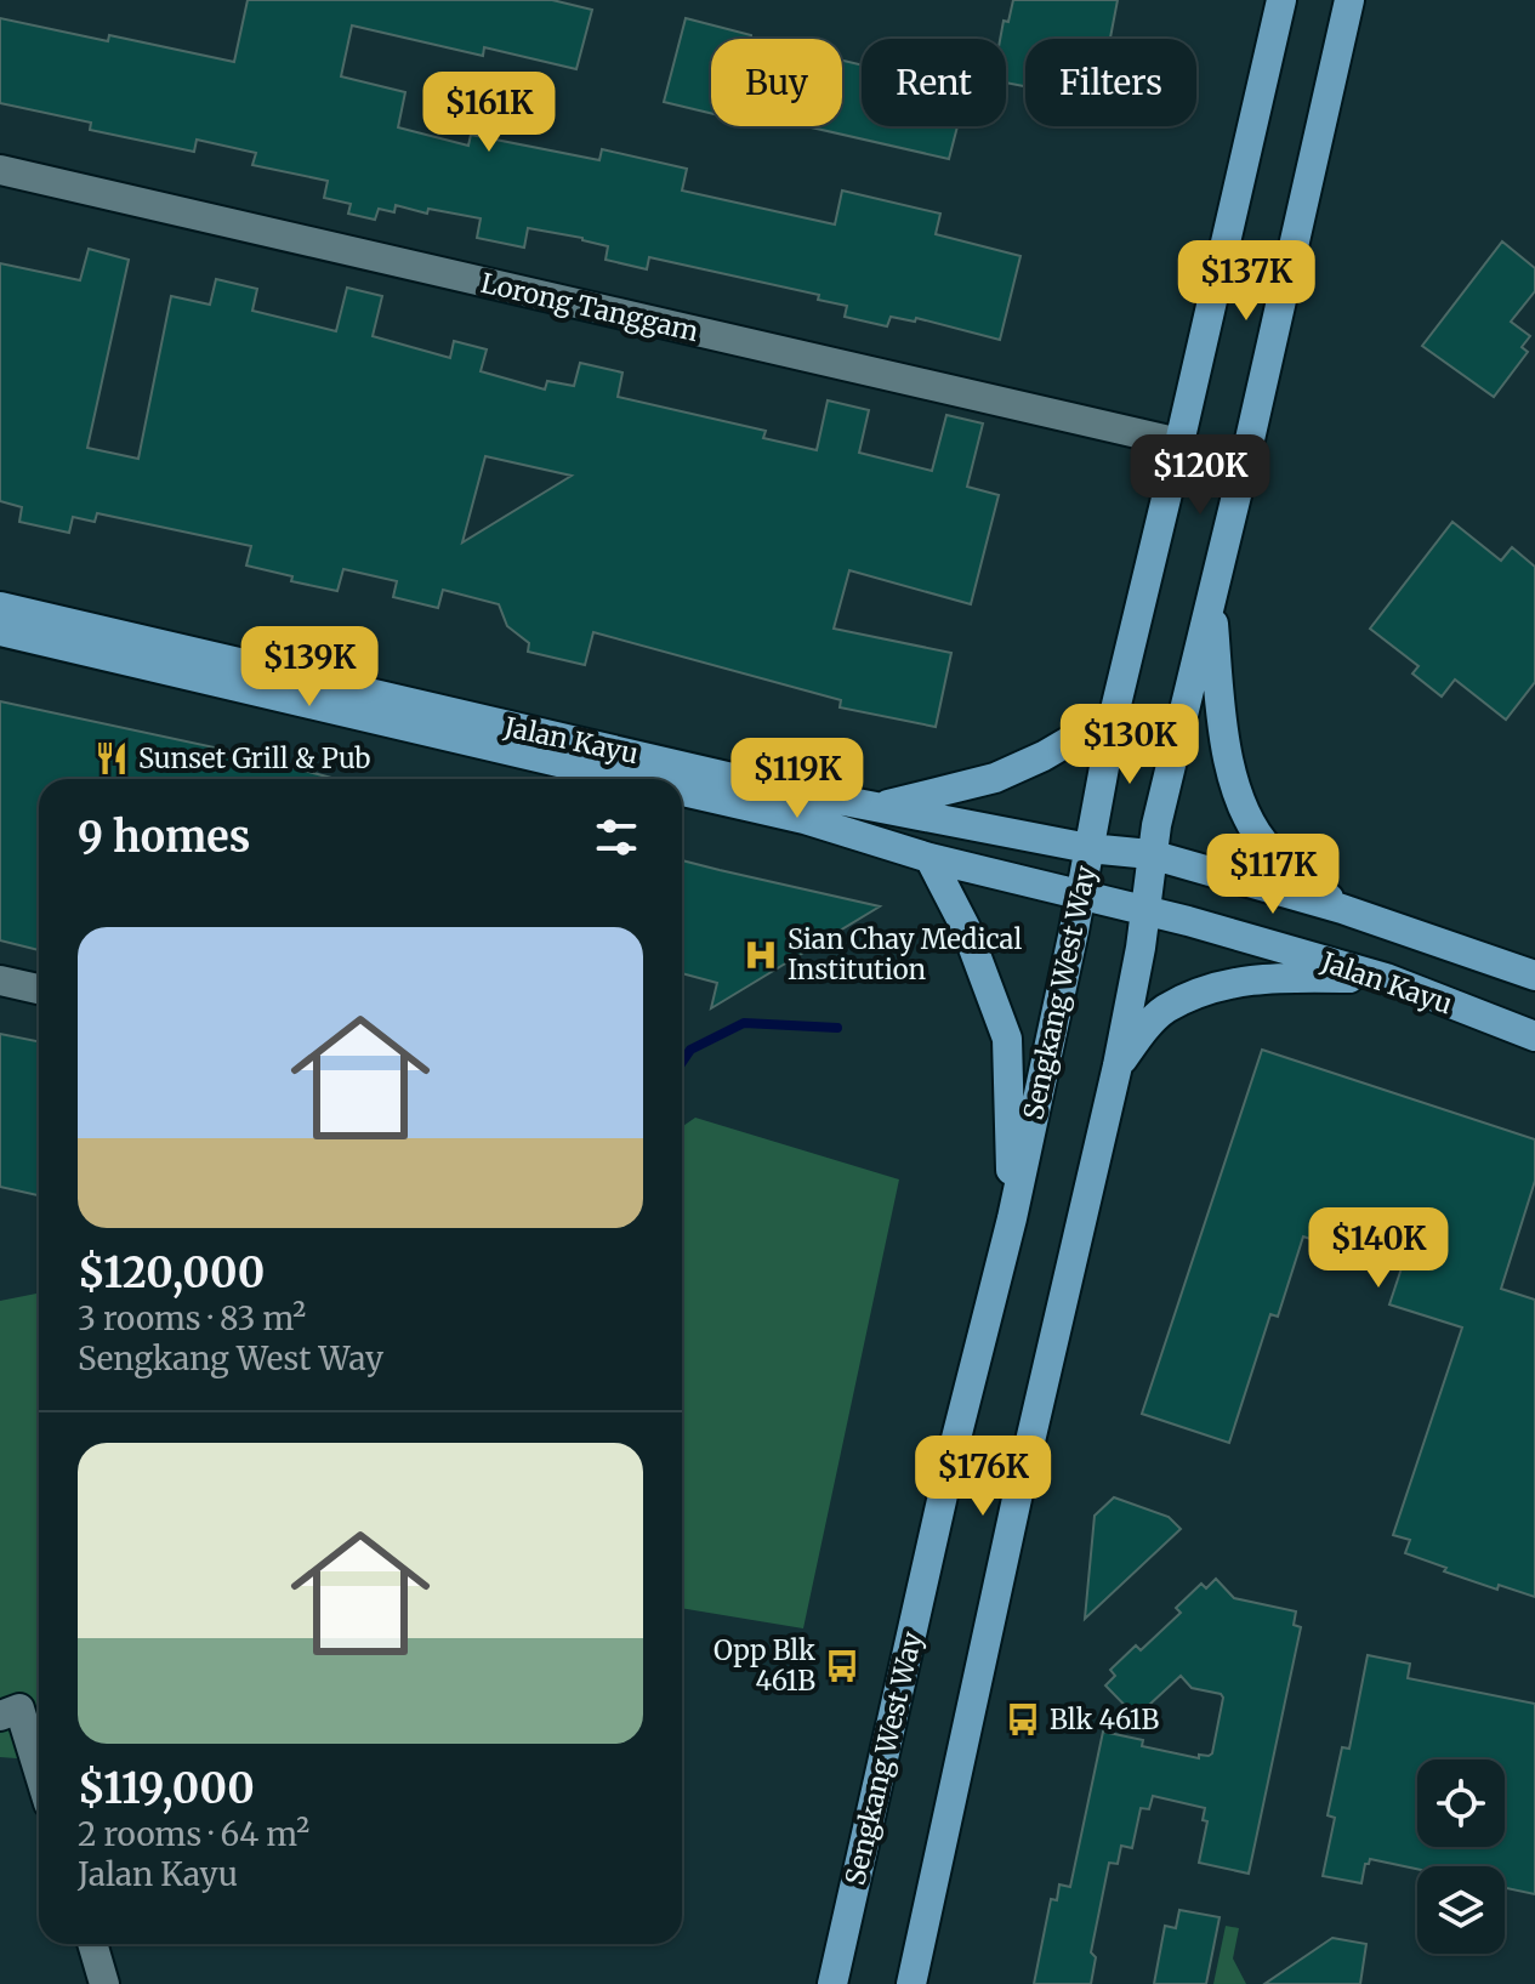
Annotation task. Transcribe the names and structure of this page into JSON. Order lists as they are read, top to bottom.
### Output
{
  "streets": {
    "main road": ["Jalan Kayu", "Sengkang West Way"],
    "street": ["Lorong Tanggam"]
  },
  "crossings": [
    ["Lorong Tanggam", "Sengkang West Way"],
    ["Jalan Kayu", "Sengkang West Way"]
  ],
  "places": {
    "restaurant": ["Sunset Grill & Pub"],
    "hospital": ["Sian Chay Medical Institution"],
    "bus stop": ["Opp Blk 461B", "Blk 461B"]
  },
  "page": {
    "chip": ["Buy", "Rent", "Filters"],
    "price": [
      "$161K",
      "$137K",
      "$120K",
      "$139K",
      "$130K",
      "$119K",
      "$117K",
      "$140K",
      "$176K"
    ],
    "heading": "9 homes",
    "list": [
      {
        "name": "$120,000",
        "note": "3 rooms · 83 m² · Sengkang West Way"
      },
      {
        "name": "$119,000",
        "note": "2 rooms · 64 m² · Jalan Kayu"
      }
    ]
  }
}
